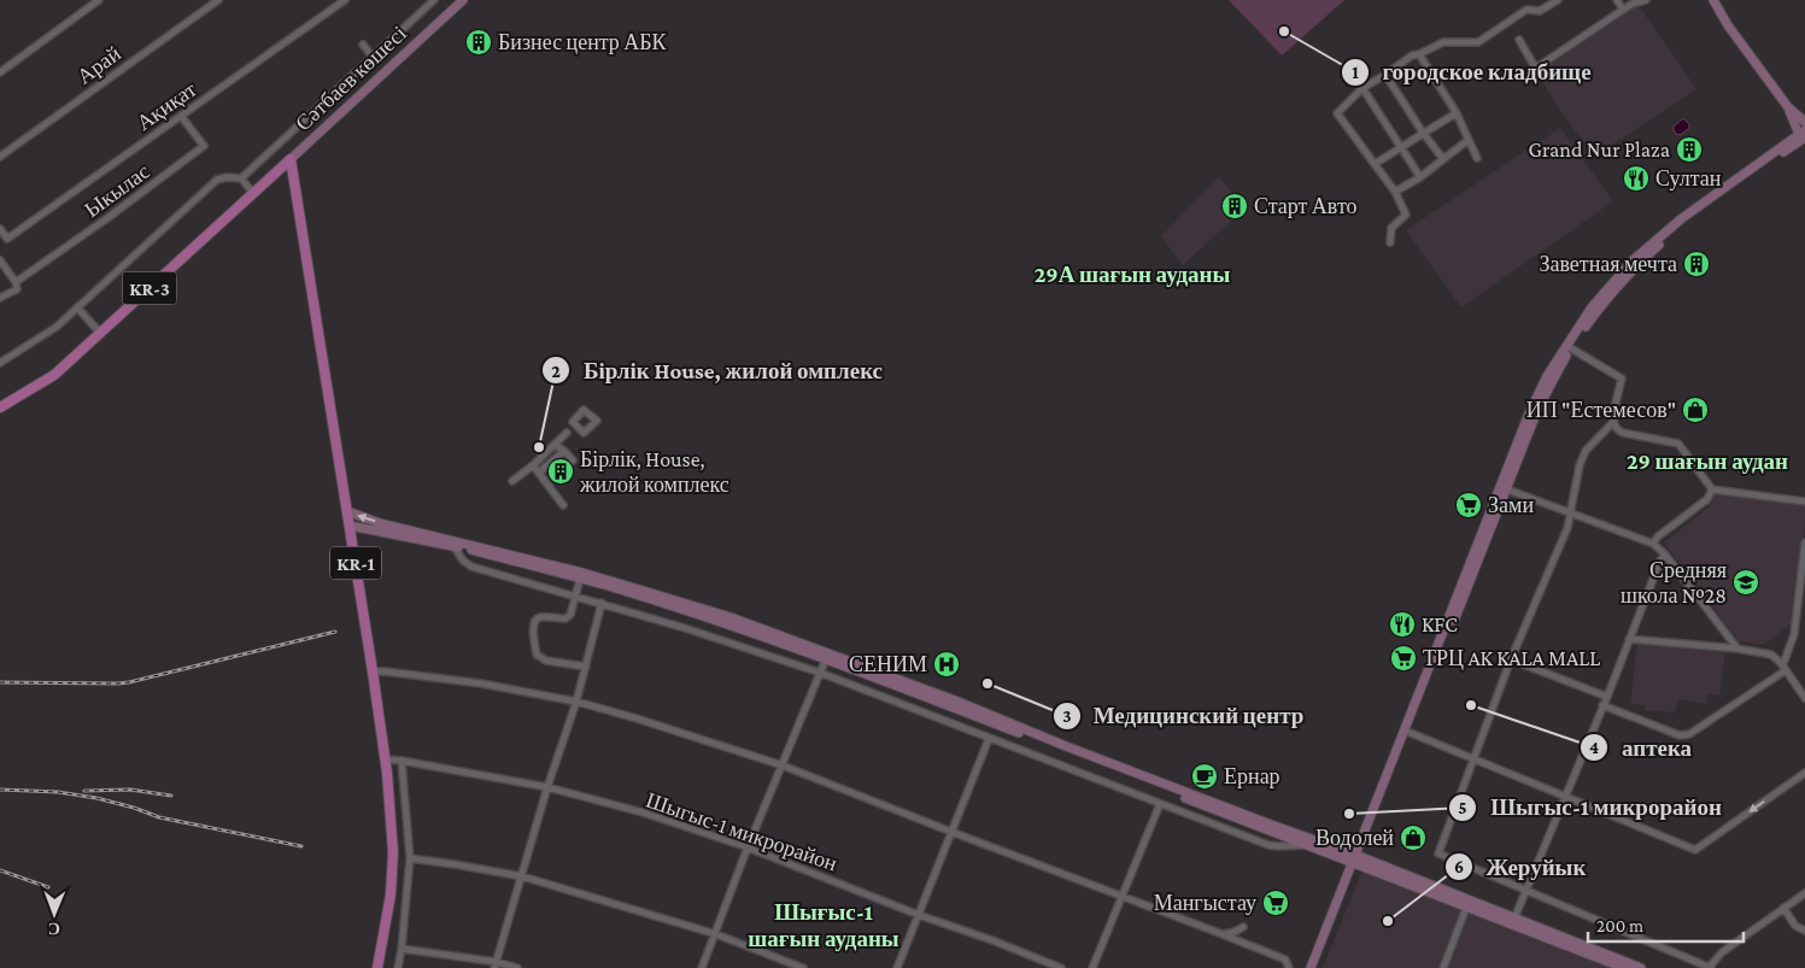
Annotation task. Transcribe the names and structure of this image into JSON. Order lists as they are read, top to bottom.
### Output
{
  "streets": {
    "main road": ["Сәтбаев көшесі", "KR-3", "KR-1"],
    "street": [
      "Арай",
      "Ақиқат",
      "Ыкылас",
      "Шыгыс-1 микрорайон"
    ]
  },
  "crossings": [
    ["Сәтбаев көшесі", "KR-3"],
    ["Сәтбаев көшесі", "KR-1"],
    ["Ақиқат", "Ыкылас"],
    ["KR-3", "KR-1"],
    ["KR-1", "Шыгыс-1 микрорайон"]
  ],
  "districts": ["29А шағын ауданы", "29 шағын аудан", "Шығыс-1 шағын ауданы"],
  "places": {
    "other": [
      "городское кладбище",
      "Бірлік House, жилой омплекс",
      "Медицинский центр",
      "аптека",
      "Шыгыс-1 микрорайон",
      "Жеруйык"
    ],
    "building": [
      "Бизнес центр АБК",
      "Grand Nur Plaza",
      "Старт Авто",
      "Заветная мечта",
      "Бірлік, House, жилой комплекс"
    ],
    "restaurant": ["Султан", "KFC"],
    "shop": ["ИП \"Естемесов\"", "Водолей"],
    "supermarket": ["Зами", "ТРЦ AK KALA MALL", "Мангыстау"],
    "school or university": ["Средняя школа №28"],
    "hospital": ["СЕНИМ"],
    "cafe": ["Ернар"]
  },
  "scale_bar": "200 m",
  "north": "bottom"
}
